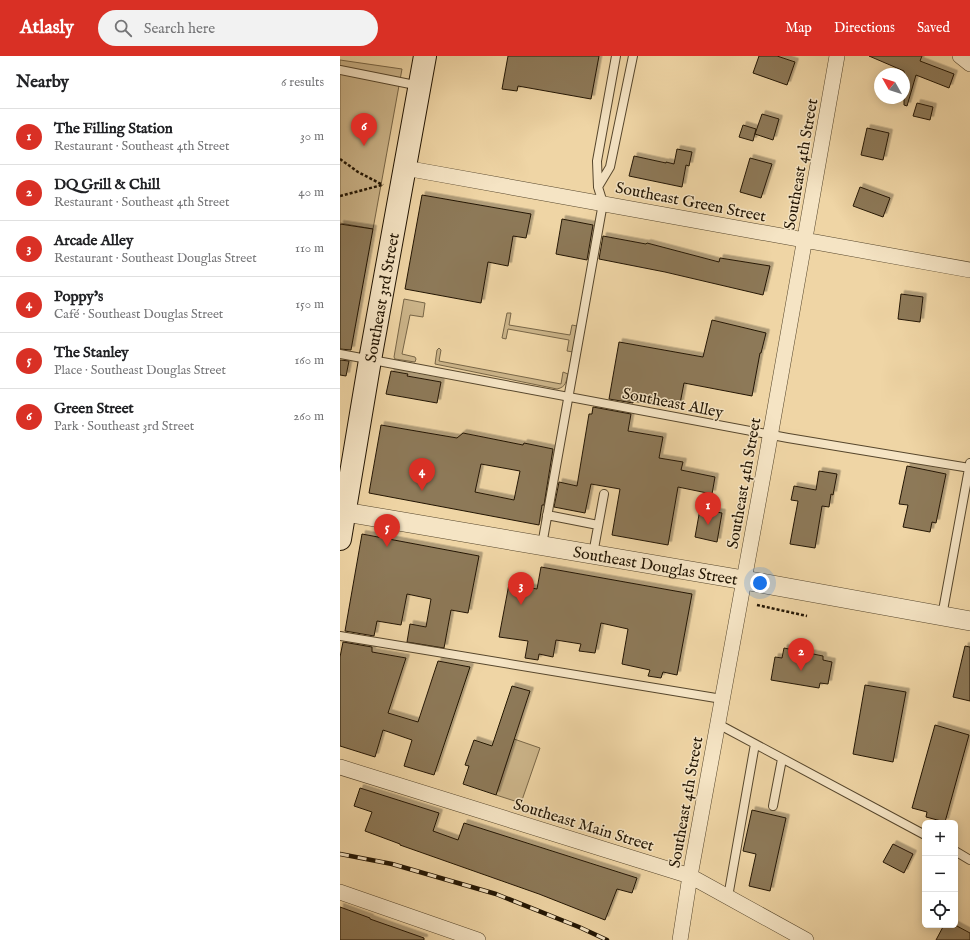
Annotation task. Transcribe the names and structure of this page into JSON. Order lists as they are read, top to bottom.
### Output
{
  "streets": {
    "main road": ["Southeast 3rd Street"],
    "street": [
      "Southeast 4th Street",
      "Southeast Green Street",
      "Southeast Douglas Street",
      "Southeast Main Street"
    ],
    "lane": ["Southeast Alley"]
  },
  "crossings": [
    ["Southeast 4th Street", "Southeast Green Street"],
    ["Southeast 4th Street", "Southeast Alley"],
    ["Southeast 4th Street", "Southeast Douglas Street"],
    ["Southeast 4th Street", "Southeast Main Street"],
    ["Southeast Green Street", "Southeast 3rd Street"],
    ["Southeast 3rd Street", "Southeast Alley"],
    ["Southeast 3rd Street", "Southeast Douglas Street"]
  ],
  "north": "top left",
  "page": {
    "header": "Atlasly",
    "search": "Search here",
    "nav": ["Map", "Directions", "Saved"],
    "heading": ["Nearby", "6 results"],
    "list": [
      {
        "mark": "1",
        "name": "The Filling Station",
        "note": "Restaurant · Southeast 4th Street",
        "value": "30 m"
      },
      {
        "mark": "2",
        "name": "DQ Grill & Chill",
        "note": "Restaurant · Southeast 4th Street",
        "value": "40 m"
      },
      {
        "mark": "3",
        "name": "Arcade Alley",
        "note": "Restaurant · Southeast Douglas Street",
        "value": "110 m"
      },
      {
        "mark": "4",
        "name": "Poppy's",
        "note": "Café · Southeast Douglas Street",
        "value": "150 m"
      },
      {
        "mark": "5",
        "name": "The Stanley",
        "note": "Place · Southeast Douglas Street",
        "value": "160 m"
      },
      {
        "mark": "6",
        "name": "Green Street",
        "note": "Park · Southeast 3rd Street",
        "value": "260 m"
      }
    ],
    "pins": [
      "6",
      "4",
      "1",
      "5",
      "3",
      "2"
    ],
    "map_buttons": ["+", "−"]
  }
}
